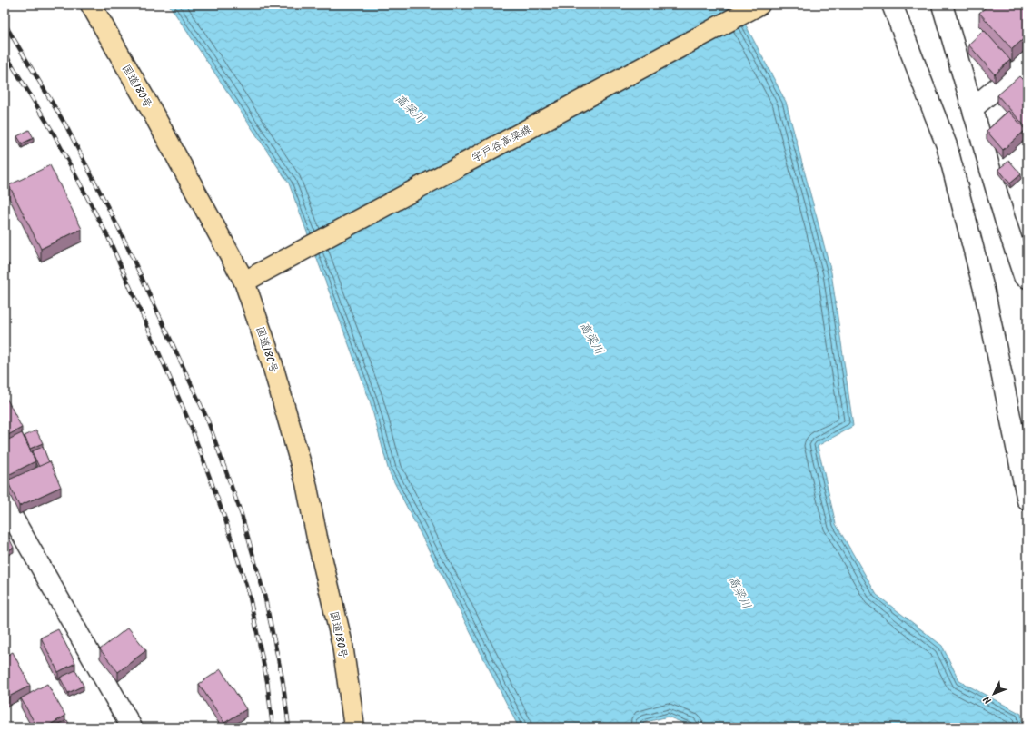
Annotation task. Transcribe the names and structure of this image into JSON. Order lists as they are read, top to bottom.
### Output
{
  "streets": {
    "main road": ["国道180号", "宇戸谷高梁線"]
  },
  "crossings": [
    ["国道180号", "宇戸谷高梁線"]
  ],
  "water": ["高梁川"],
  "north": "bottom left"
}
